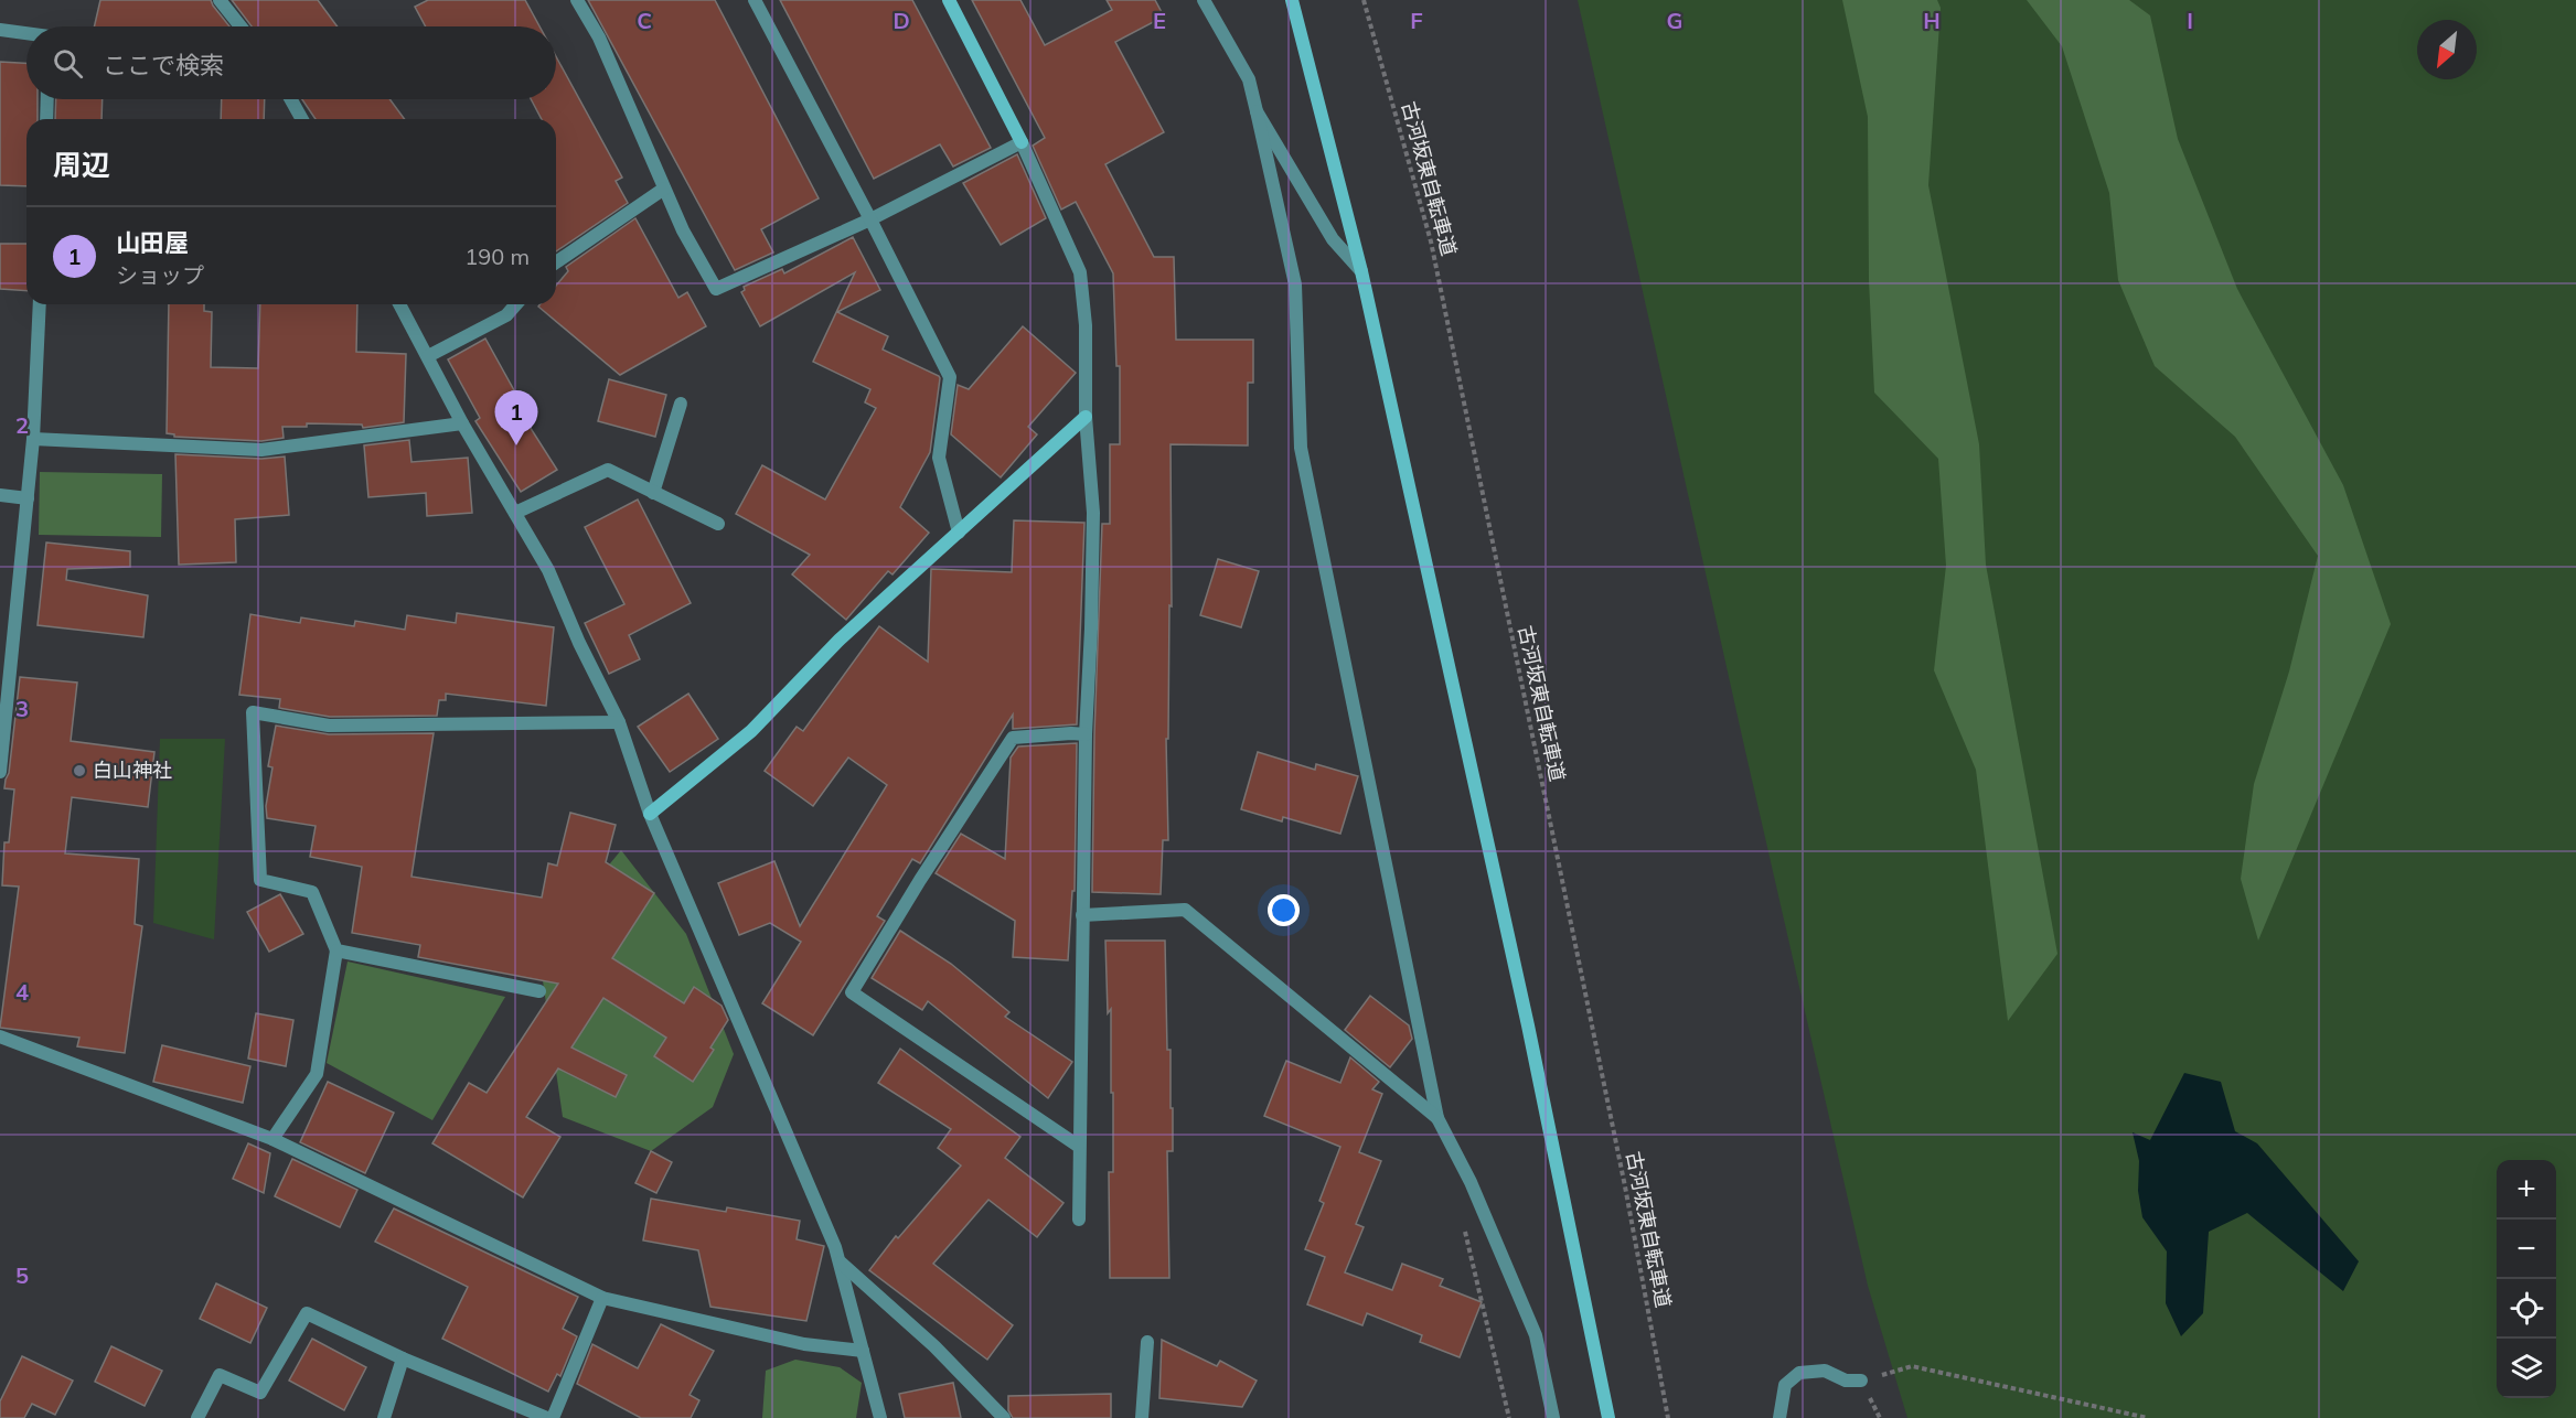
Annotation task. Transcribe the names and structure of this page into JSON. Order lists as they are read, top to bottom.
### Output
{
  "streets": {
    "path": ["古河坂東自転車道"]
  },
  "places": ["白山神社"],
  "north": "bottom left",
  "page": {
    "search": "ここで検索",
    "heading": "周辺",
    "list": [
      {
        "mark": "1",
        "name": "山田屋",
        "note": "ショップ",
        "value": "190 m"
      }
    ],
    "pins": "1",
    "map_buttons": ["+", "−"]
  },
  "grid": {
    "columns": [
      "C",
      "D",
      "E",
      "F",
      "G",
      "H",
      "I"
    ],
    "rows": [
      "2",
      "3",
      "4",
      "5"
    ]
  }
}
